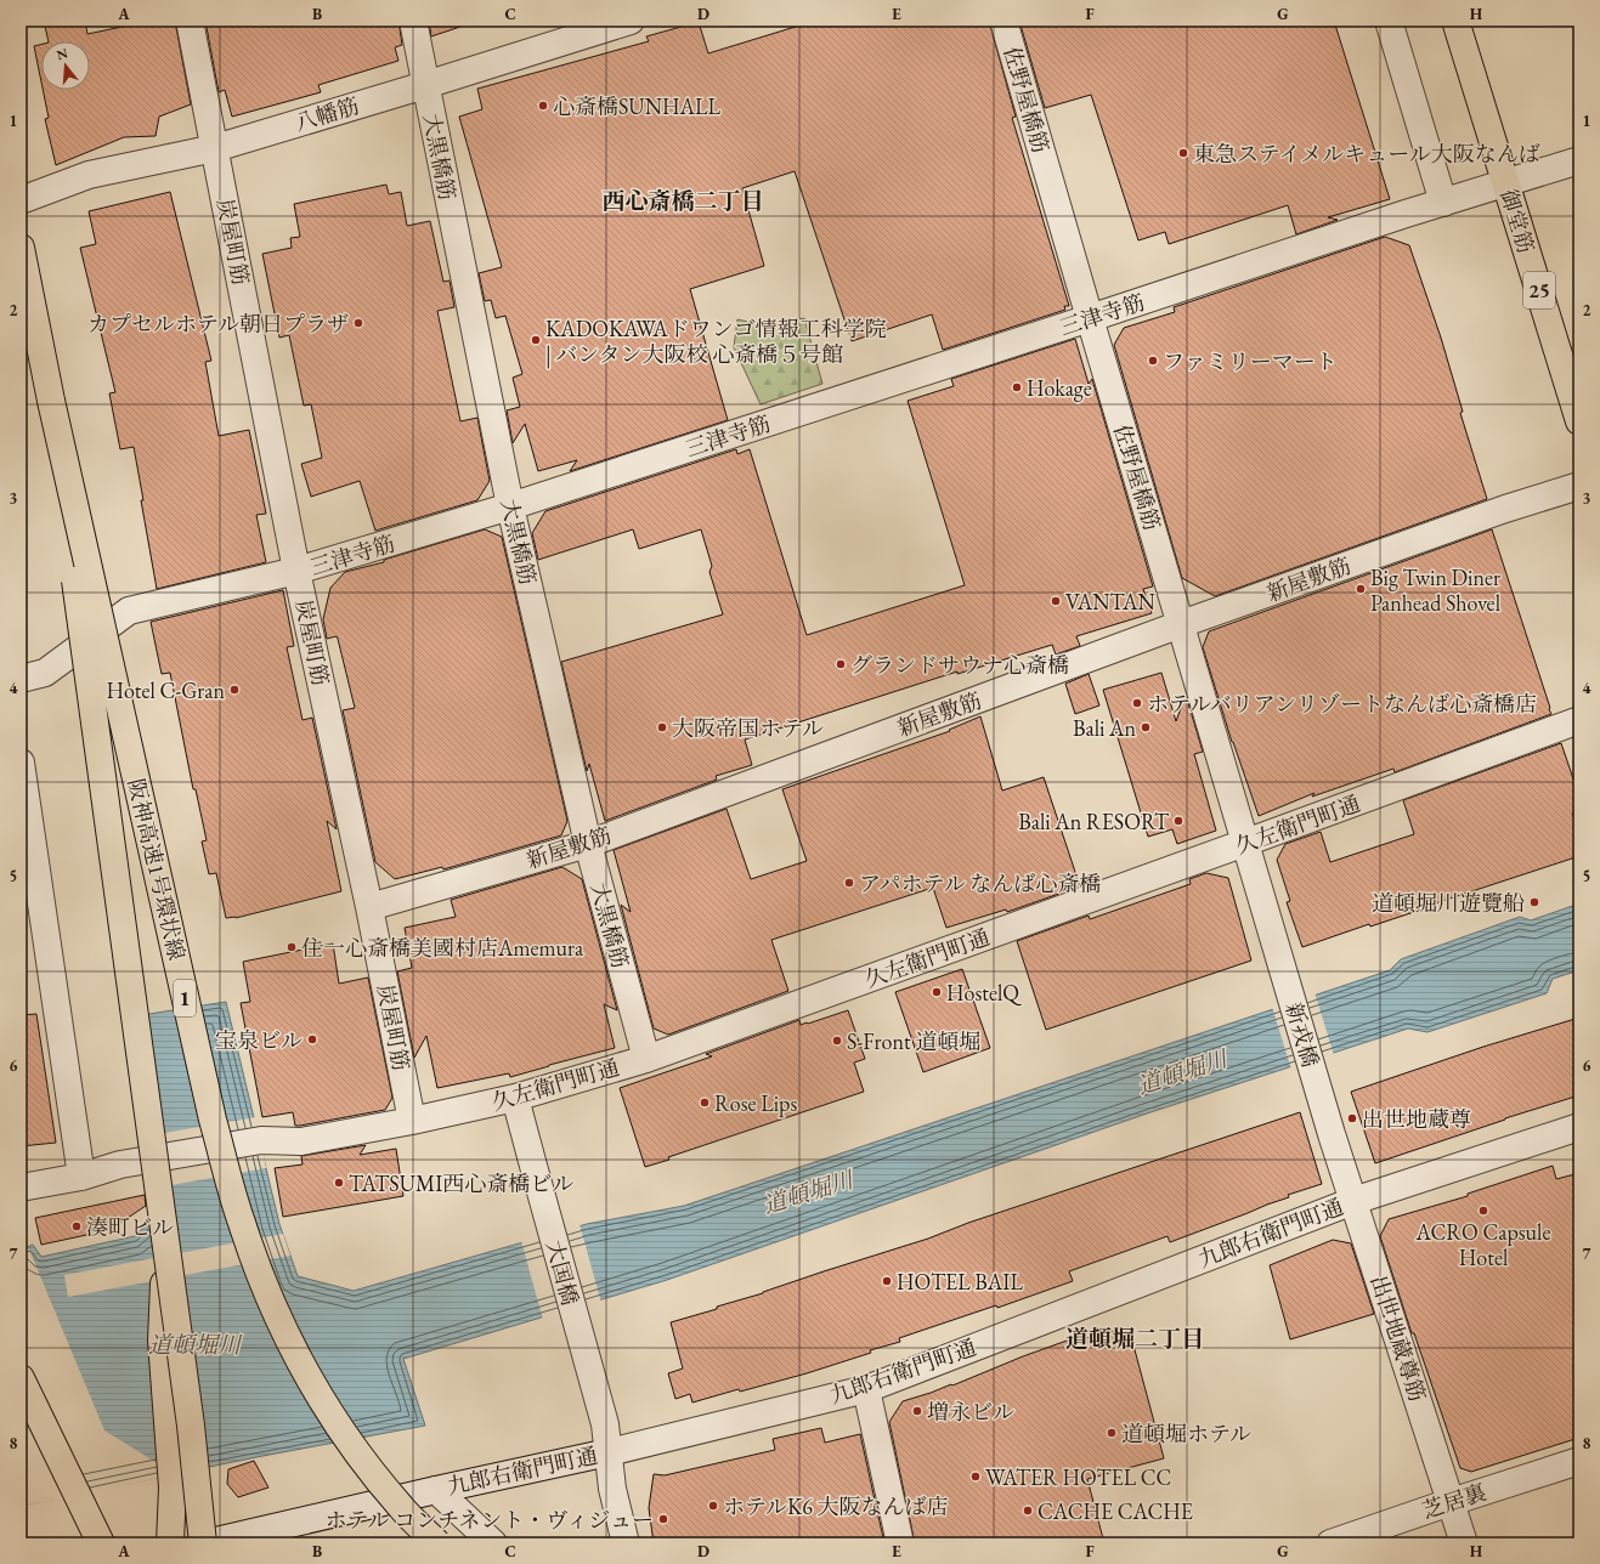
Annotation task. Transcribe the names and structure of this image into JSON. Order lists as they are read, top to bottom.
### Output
{
  "streets": {
    "main road": [
      "御堂筋",
      "25",
      "阪神高速1号環状線",
      "1"
    ],
    "street": [
      "佐野屋橋筋",
      "八幡筋",
      "大黒橋筋",
      "炭屋町筋",
      "三津寺筋",
      "新屋敷筋",
      "久左衛門町通",
      "新戎橋",
      "九郎右衛門町通",
      "大国橋",
      "出世地蔵尊筋",
      "芝居裏"
    ]
  },
  "crossings": [
    ["佐野屋橋筋", "三津寺筋"],
    ["佐野屋橋筋", "新屋敷筋"],
    ["佐野屋橋筋", "久左衛門町通"],
    ["佐野屋橋筋", "新戎橋"],
    ["八幡筋", "大黒橋筋"],
    ["八幡筋", "炭屋町筋"],
    ["大黒橋筋", "三津寺筋"],
    ["大黒橋筋", "新屋敷筋"],
    ["大黒橋筋", "久左衛門町通"],
    ["御堂筋", "三津寺筋"],
    ["炭屋町筋", "三津寺筋"],
    ["炭屋町筋", "新屋敷筋"],
    ["炭屋町筋", "久左衛門町通"],
    ["久左衛門町通", "大国橋"],
    ["阪神高速1号環状線", "九郎右衛門町通"],
    ["新戎橋", "出世地蔵尊筋"],
    ["九郎右衛門町通", "大国橋"],
    ["九郎右衛門町通", "出世地蔵尊筋"],
    ["出世地蔵尊筋", "芝居裏"]
  ],
  "districts": ["西心斎橋二丁目", "道頓堀二丁目"],
  "water": ["道頓堀川"],
  "places": [
    "心斎橋SUNHALL",
    "東急ステイメルキュール大阪なんば",
    "カプセルホテル朝日プラザ",
    "KADOKAWAドワンゴ情報工科学院 | バンタン大阪校 心斎橋５号館",
    "ファミリーマート",
    "Hokage",
    "Big Twin Diner Panhead Shovel",
    "VANTAN",
    "グランドサウナ心斎橋",
    "Hotel C-Gran",
    "ホテルバリアンリゾートなんば心斎橋店",
    "大阪帝国ホテル",
    "Bali An",
    "Bali An RESORT",
    "アパホテル なんば心斎橋",
    "道頓堀川遊覽船",
    "住一心斎橋美國村店Amemura",
    "HostelQ",
    "宝泉ビル",
    "S-Front 道頓堀",
    "Rose Lips",
    "出世地蔵尊",
    "TATSUMI西心斎橋ビル",
    "ACRO Capsule Hotel",
    "湊町ビル",
    "HOTEL BAIL",
    "増永ビル",
    "道頓堀ホテル",
    "WATER HOTEL CC",
    "ホテルK6 大阪なんば店",
    "CACHE CACHE",
    "ホテル コンチネント・ヴィジュー"
  ],
  "north": "top",
  "grid": {
    "columns": [
      "A",
      "B",
      "C",
      "D",
      "E",
      "F",
      "G",
      "H"
    ],
    "rows": [
      "1",
      "2",
      "3",
      "4",
      "5",
      "6",
      "7",
      "8"
    ]
  }
}
